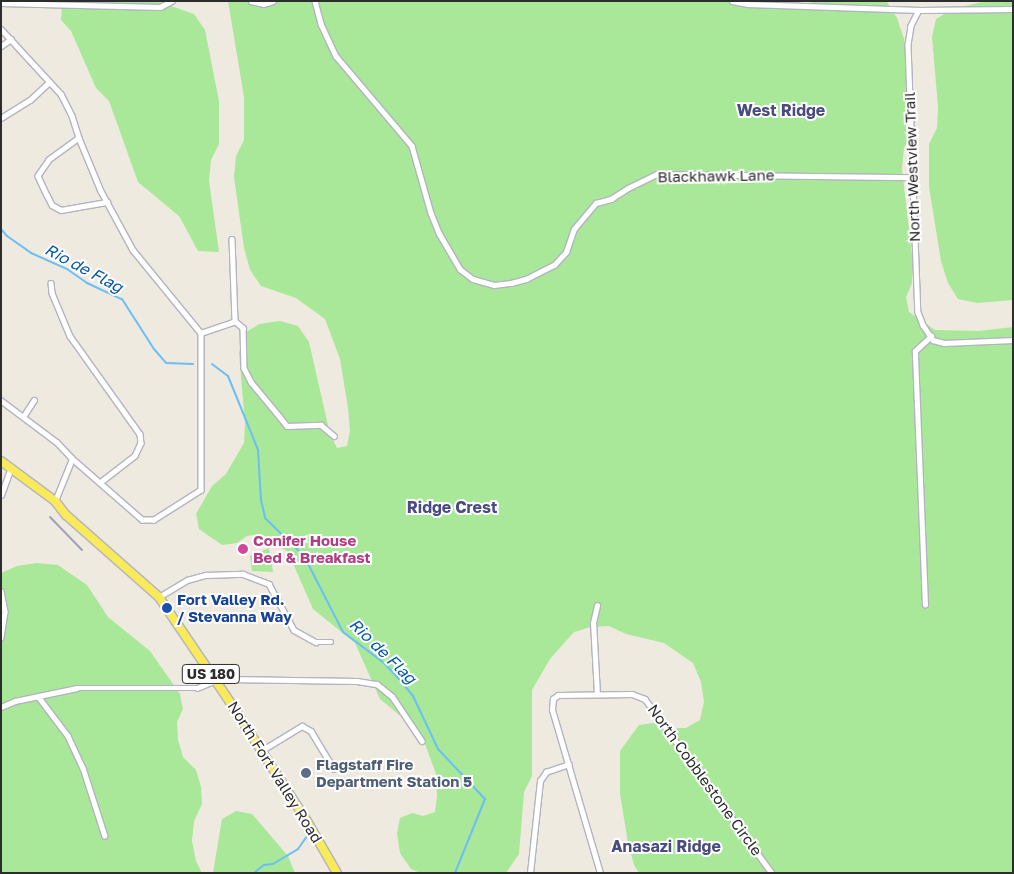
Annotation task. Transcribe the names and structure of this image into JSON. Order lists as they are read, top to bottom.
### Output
{
  "streets": {
    "main road": ["US 180", "North Fort Valley Road"],
    "street": ["North Westview Trail", "Blackhawk Lane", "North Cobblestone Circle"]
  },
  "crossings": [
    ["North Westview Trail", "Blackhawk Lane"]
  ],
  "districts": ["West Ridge", "Ridge Crest", "Anasazi Ridge"],
  "water": ["Rio de Flag"],
  "places": ["Conifer House Bed & Breakfast", "Fort Valley Rd. / Stevanna Way", "Flagstaff Fire Department Station 5"]
}
